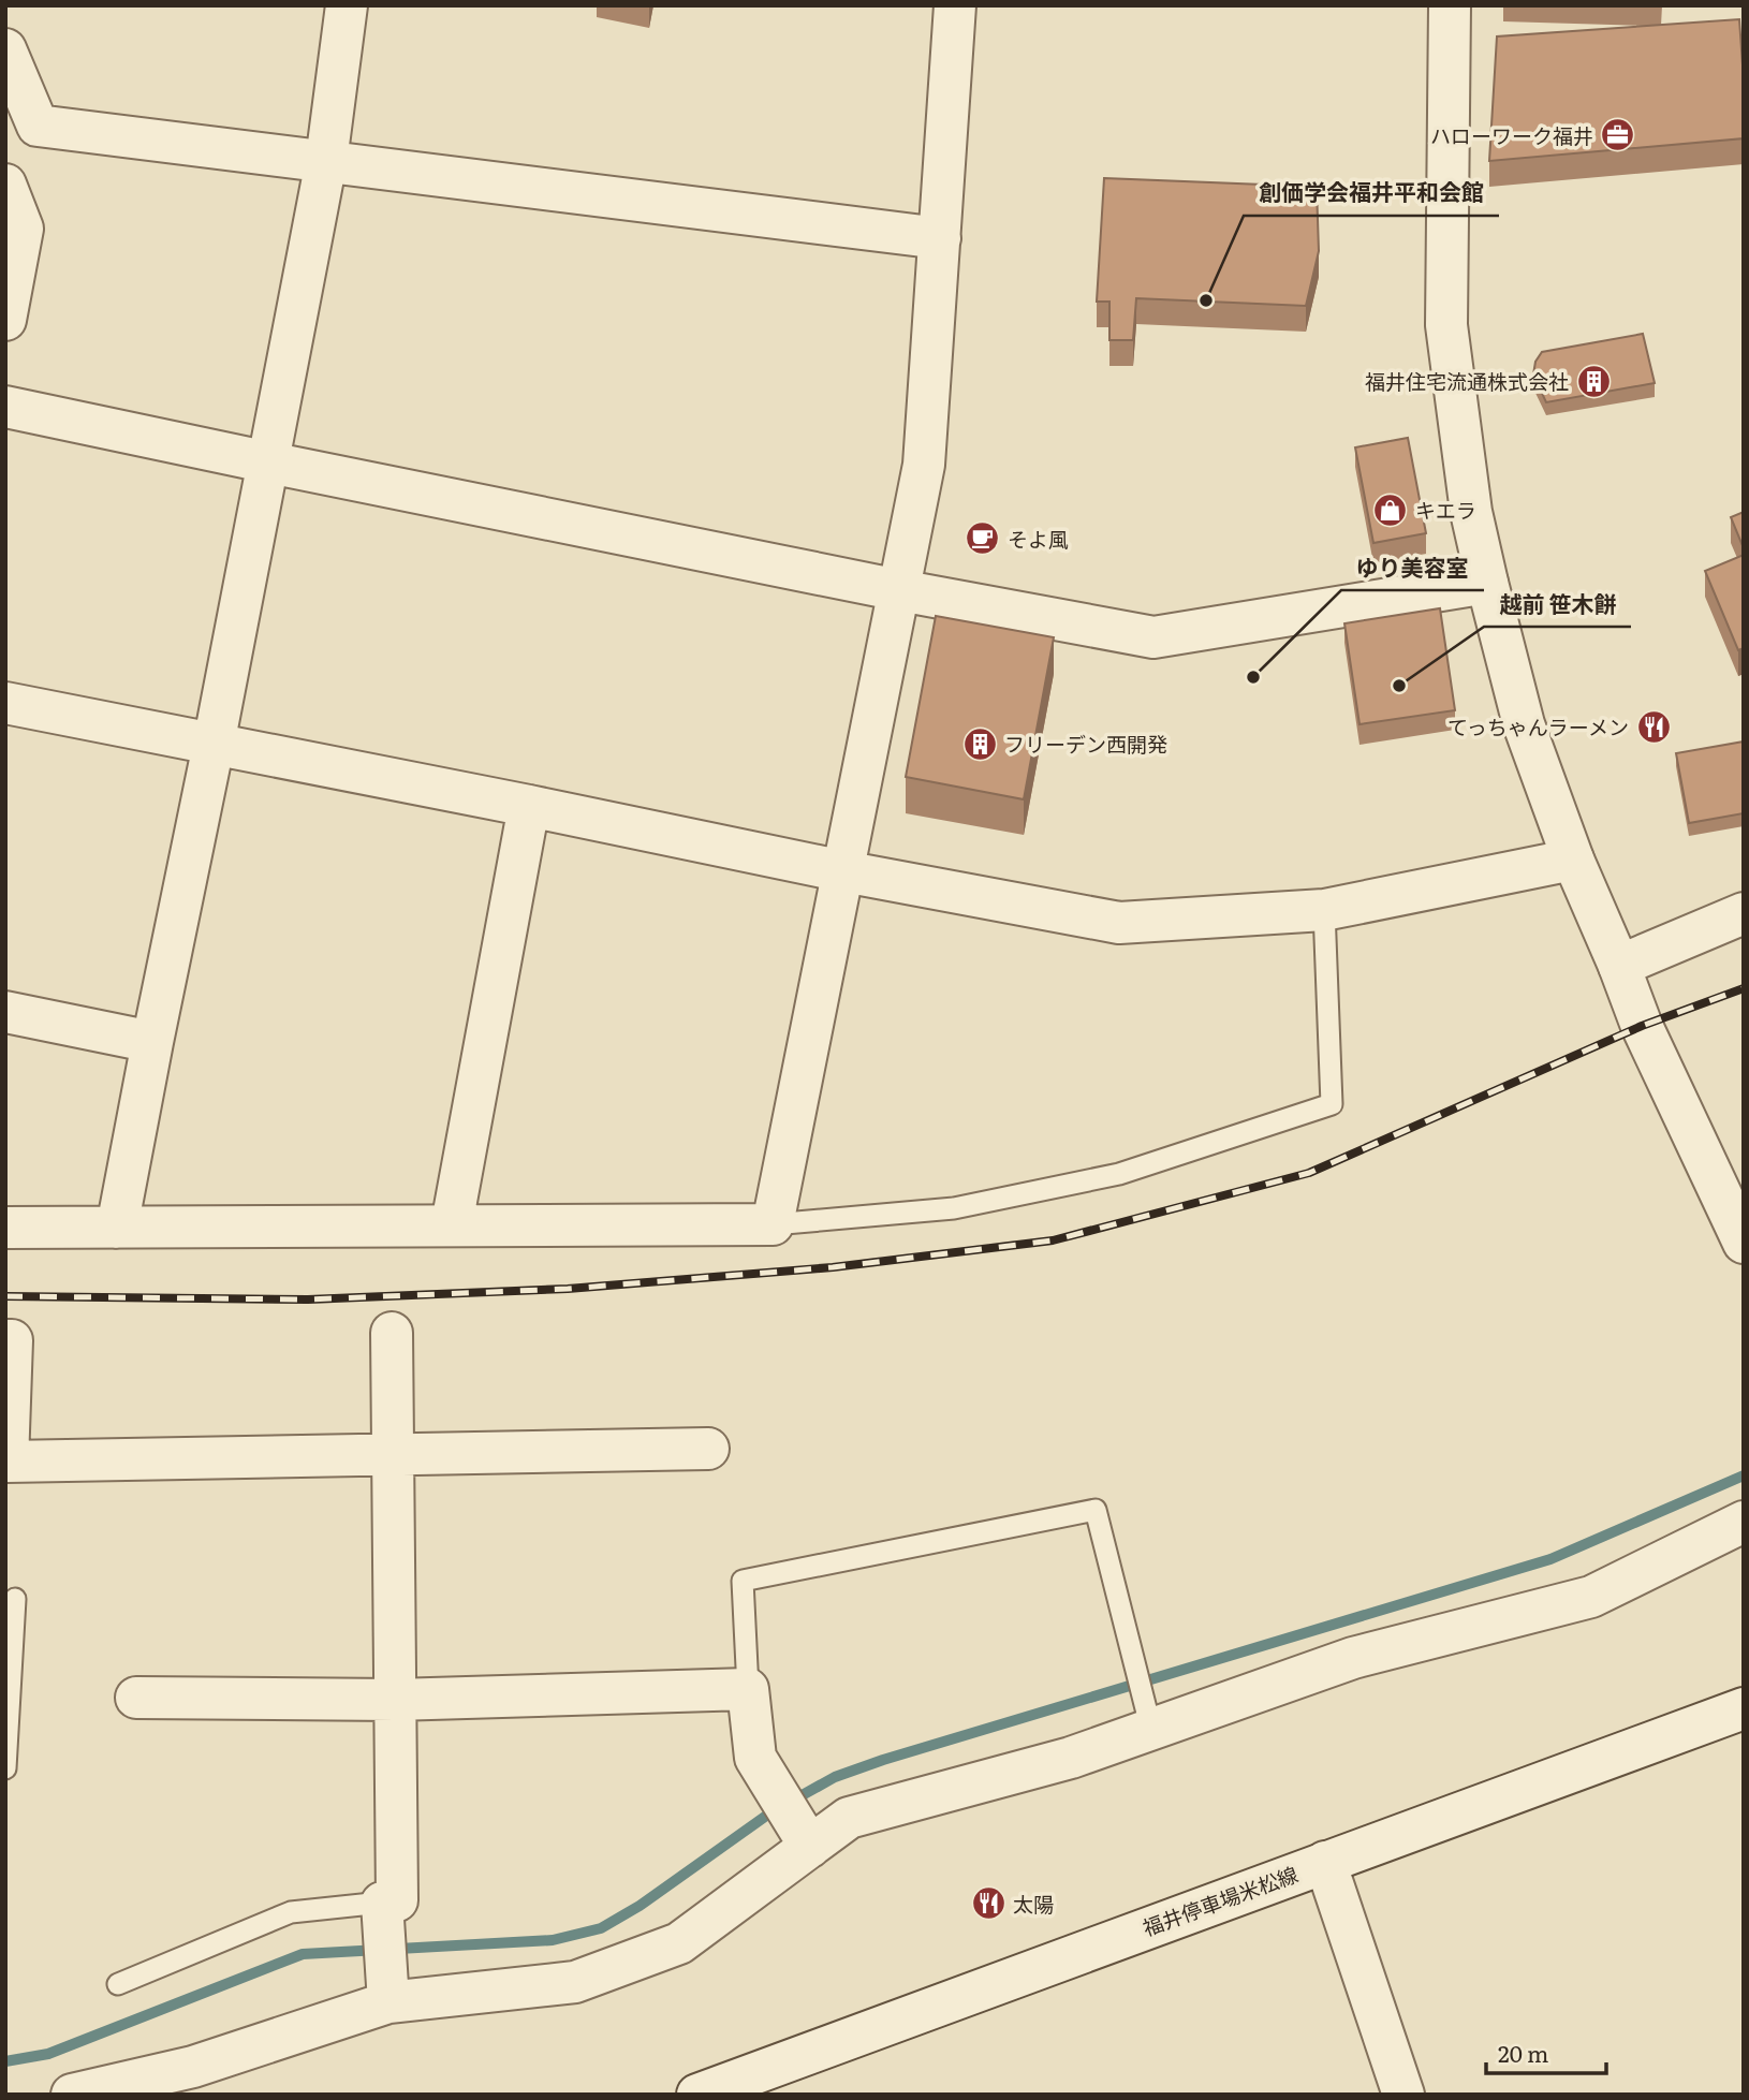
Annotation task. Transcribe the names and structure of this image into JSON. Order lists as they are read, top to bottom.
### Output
{
  "streets": {
    "street": ["福井停車場米松線"]
  },
  "places": {
    "office": ["ハローワーク福井"],
    "other": ["創価学会福井平和会館", "ゆり美容室", "越前 笹木餅"],
    "building": ["福井住宅流通株式会社", "フリーデン西開発"],
    "shop": ["キエラ"],
    "cafe": ["そよ風"],
    "restaurant": ["てっちゃんラーメン", "太陽"]
  },
  "scale_bar": "20 m"
}
